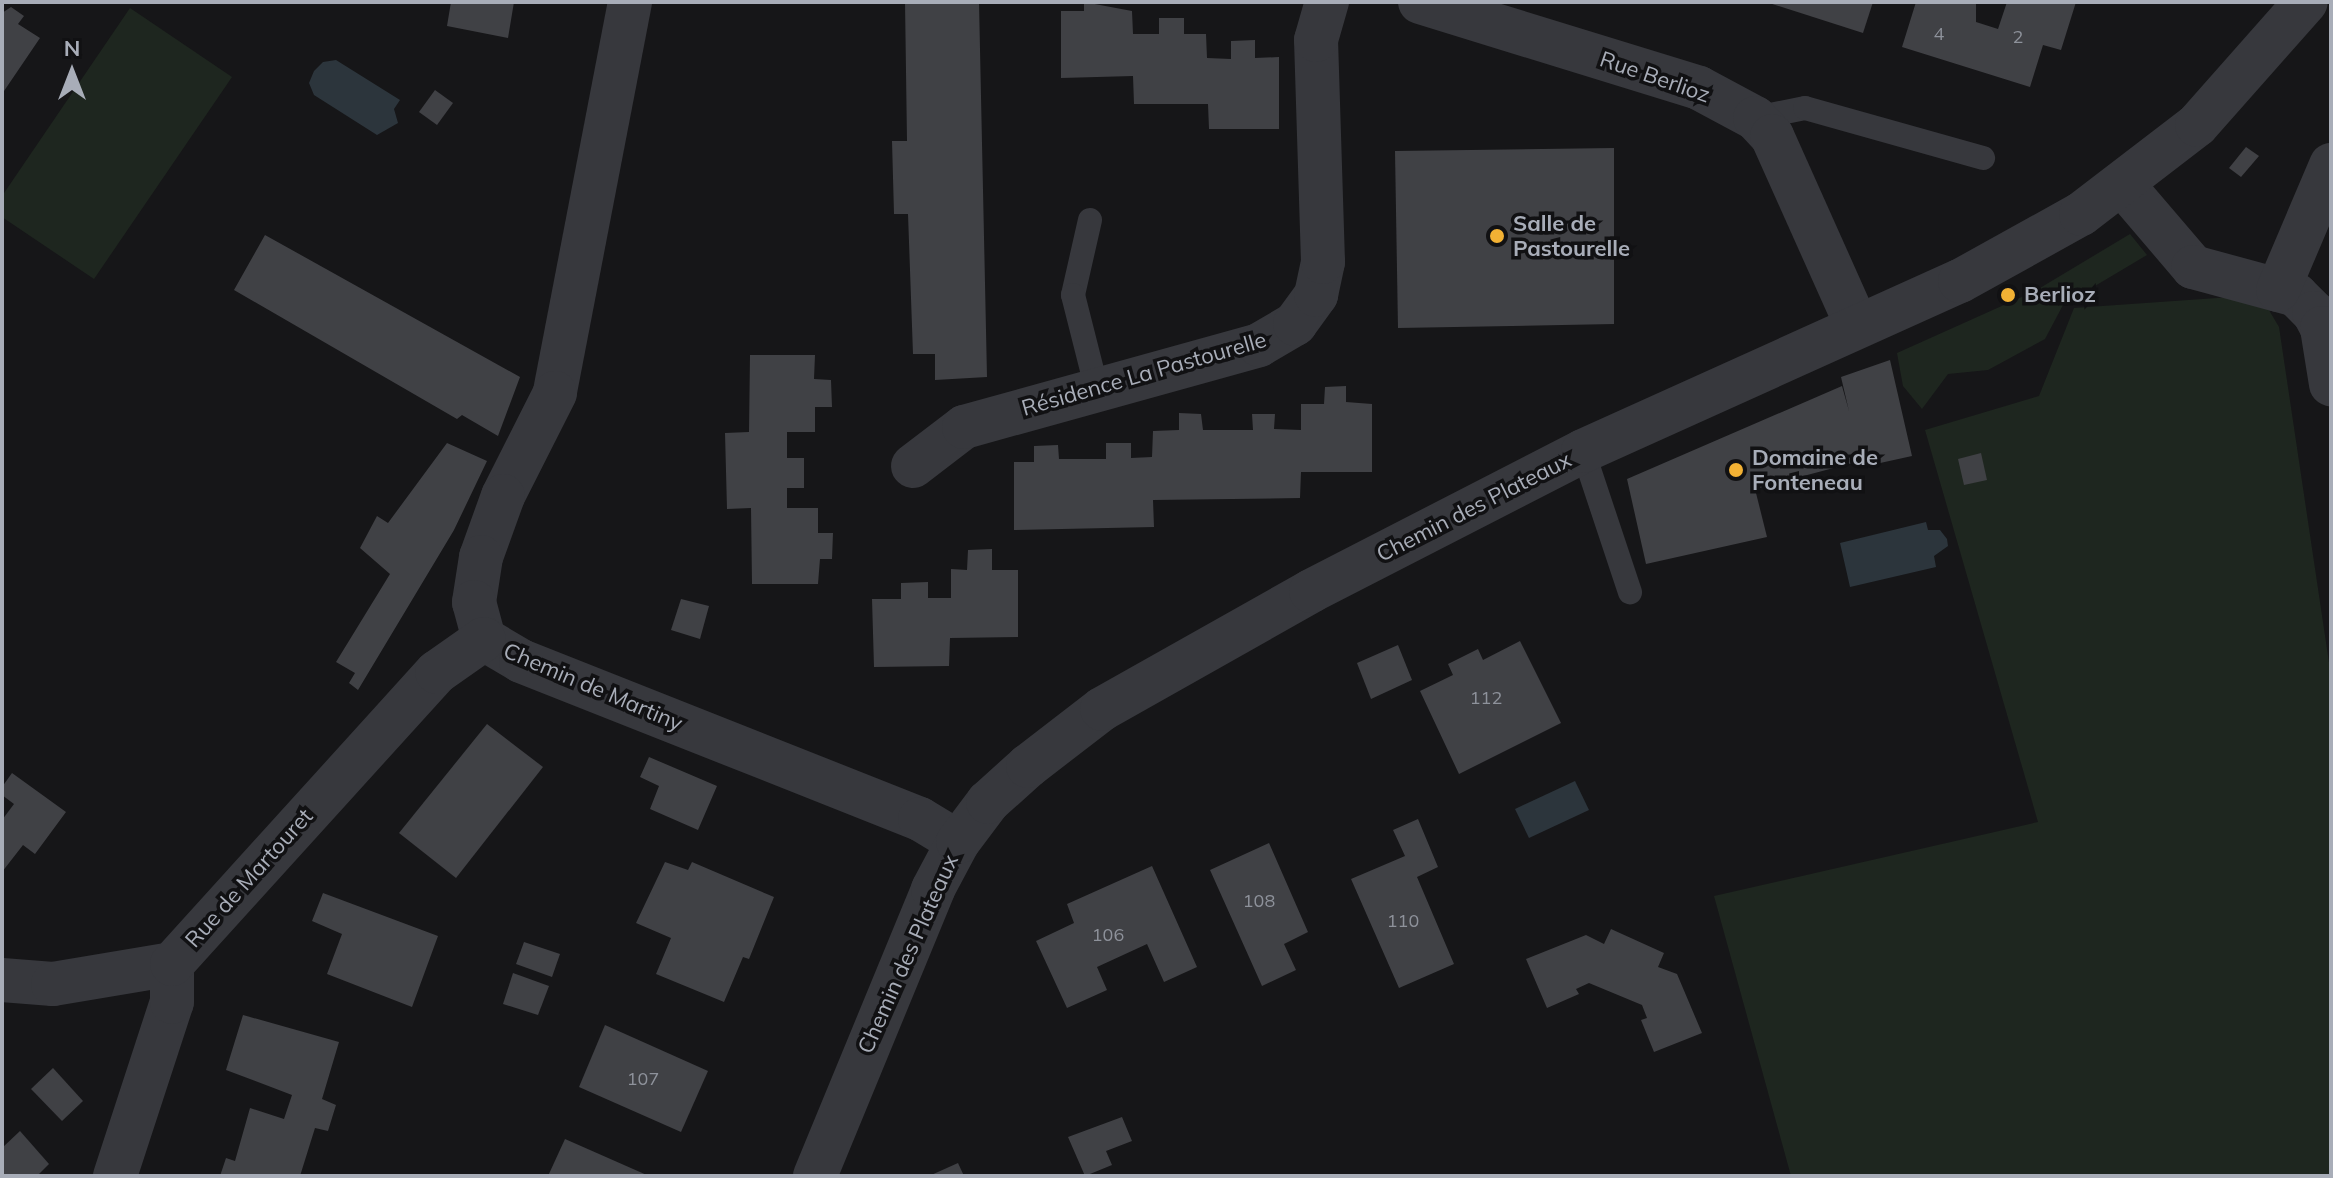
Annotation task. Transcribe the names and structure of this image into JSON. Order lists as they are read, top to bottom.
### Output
{
  "streets": {
    "street": [
      "Rue Berlioz",
      "Résidence La Pastourelle",
      "Chemin des Plateaux",
      "Chemin de Martiny",
      "Rue de Martouret"
    ]
  },
  "crossings": [
    ["Rue Berlioz", "Chemin des Plateaux"],
    ["Chemin des Plateaux", "Chemin de Martiny"],
    ["Chemin de Martiny", "Rue de Martouret"]
  ],
  "places": ["Salle de Pastourelle", "Berlioz", "Domaine de Fonteneau"],
  "house_numbers": [
    "4",
    "2",
    "112",
    "108",
    "110",
    "106",
    "107"
  ],
  "north": "top"
}
